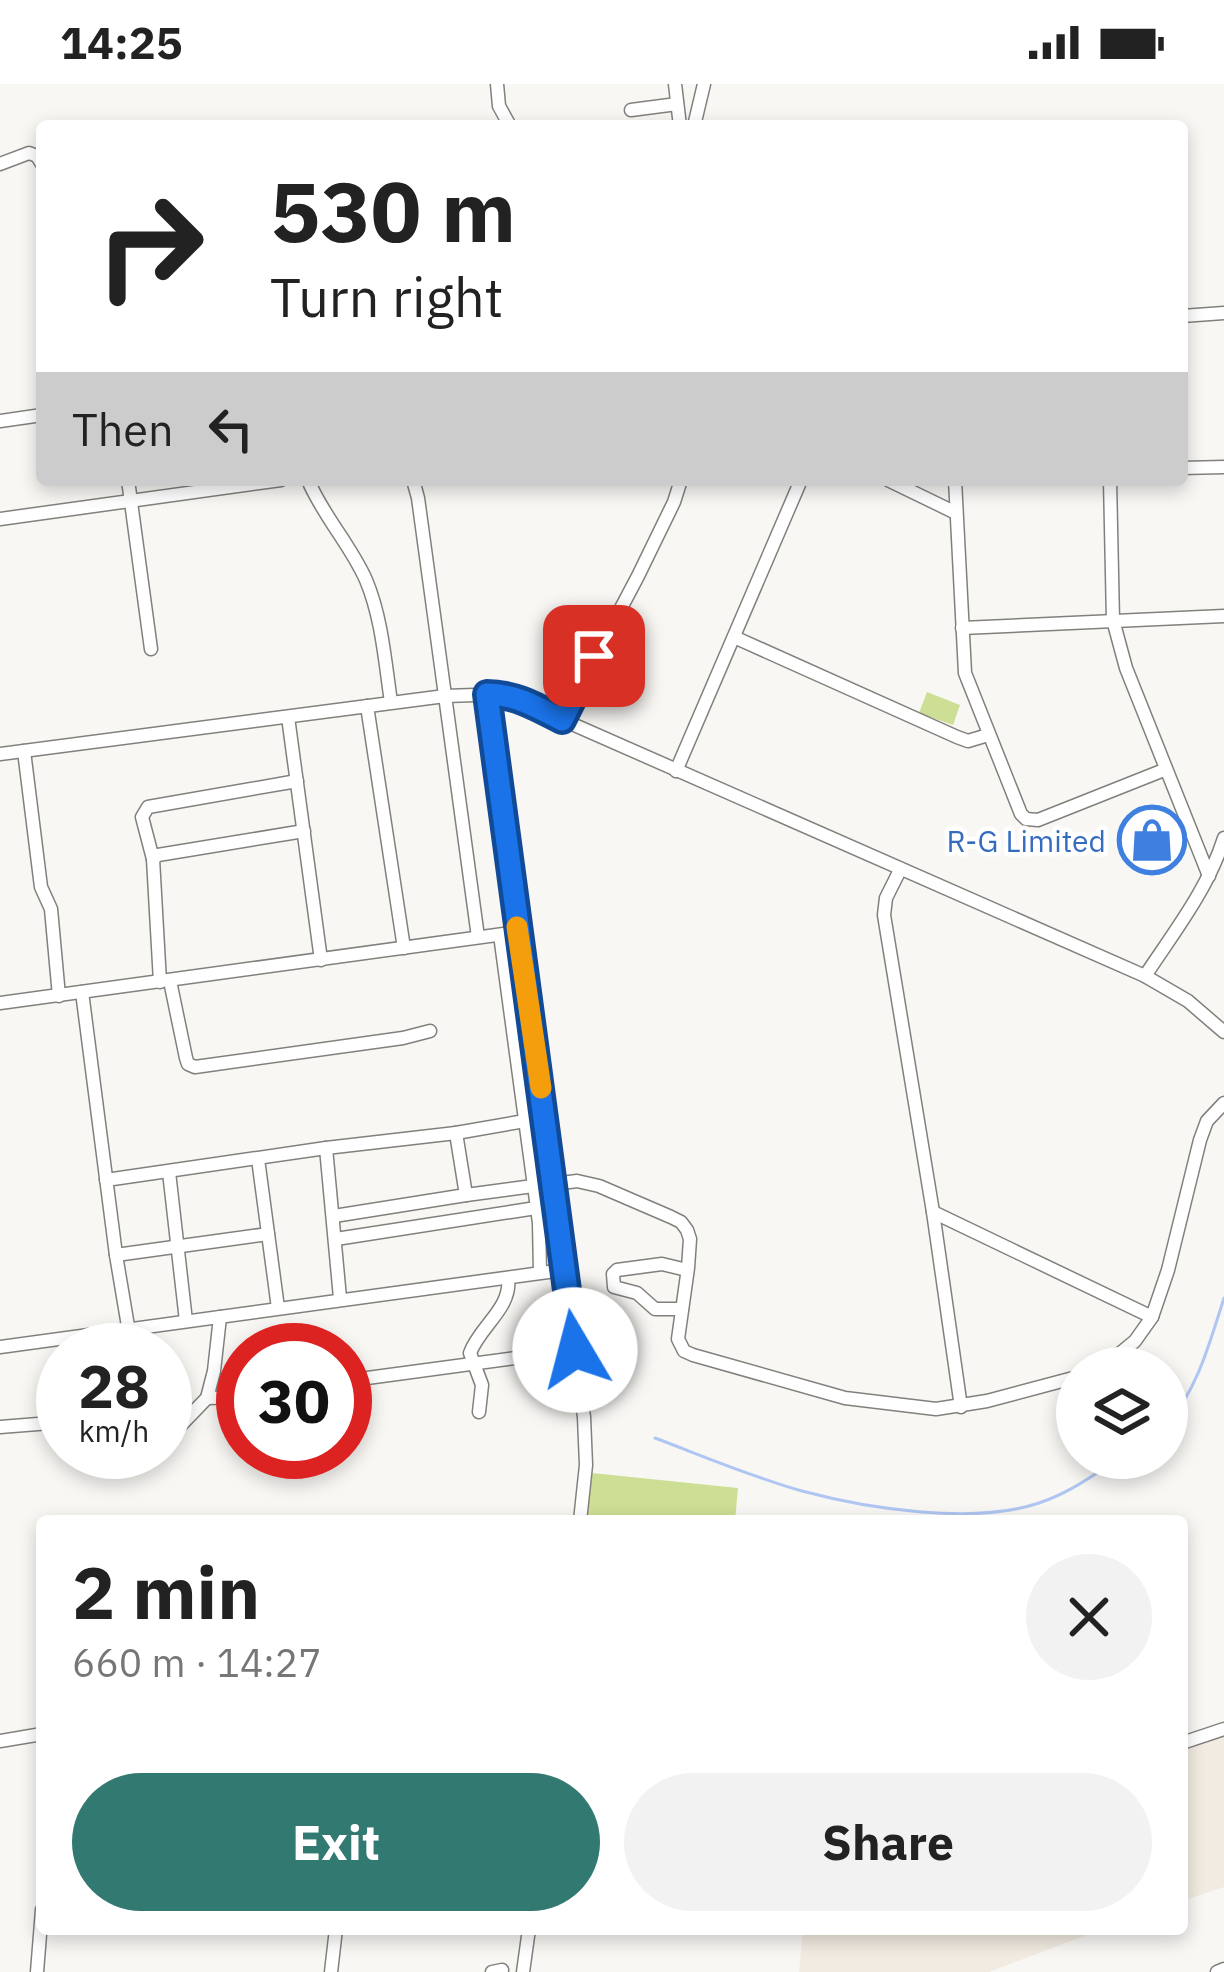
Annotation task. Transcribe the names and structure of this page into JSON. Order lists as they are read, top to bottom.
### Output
{
  "places": {
    "shop": ["R-G Limited"]
  },
  "page": {
    "status": "14:25",
    "turn": ["530 m", "Turn right"],
    "then": "Then",
    "speed": "28 km/h",
    "limit": "30",
    "heading": ["2 min", "660 m · 14:27"],
    "buttons": ["Exit", "Share"]
  }
}
